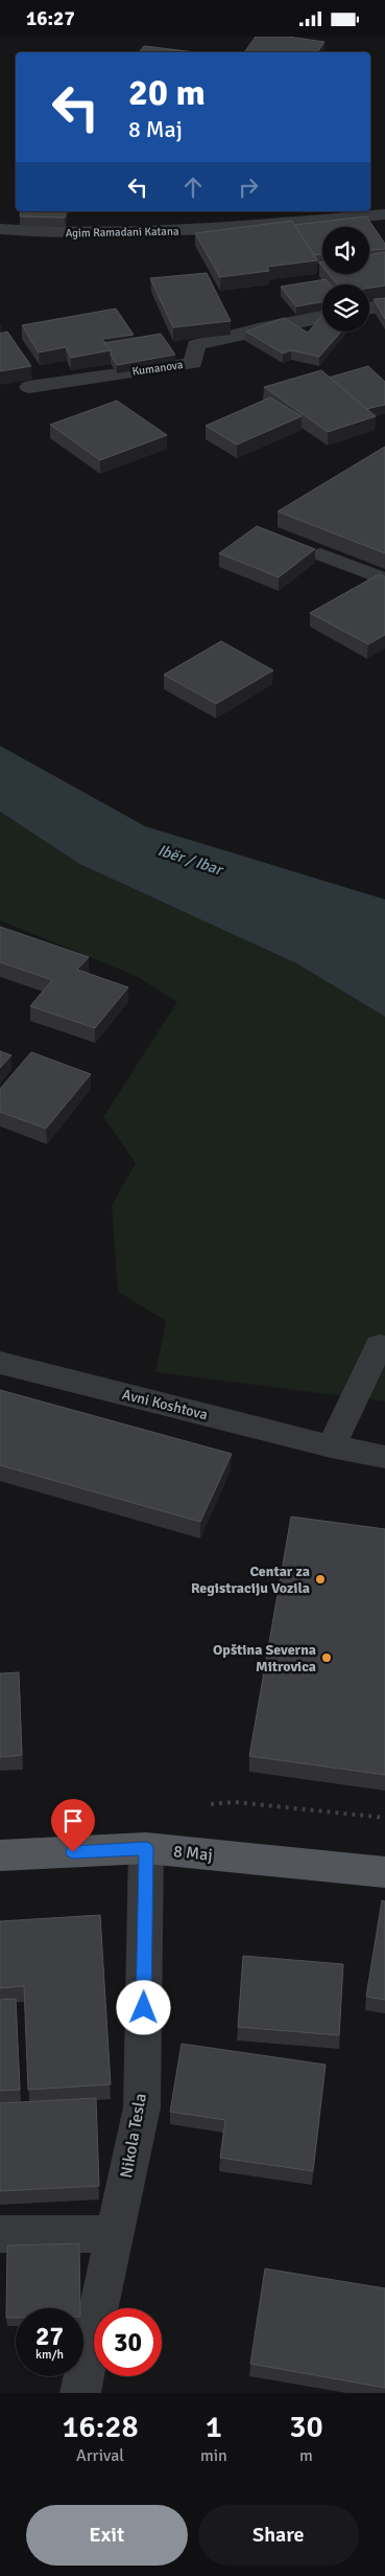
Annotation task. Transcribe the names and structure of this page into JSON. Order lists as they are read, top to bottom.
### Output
{
  "streets": {
    "main road": ["8 Maj"],
    "street": [
      "Agim Ramadani Katana",
      "Kumanova",
      "Avni Koshtova",
      "Nikola Tesla"
    ]
  },
  "crossings": [
    ["8 Maj", "Nikola Tesla"]
  ],
  "water": ["Ibër / Ibar"],
  "places": ["Centar za Registraciju Vozila", "Opština Severna Mitrovica"],
  "page": {
    "status": "16:27",
    "turn": ["20 m", "8 Maj"],
    "speed": "27 km/h",
    "limit": "30",
    "eta": [
      "16:28",
      "Arrival",
      "1",
      "min",
      "30",
      "m"
    ],
    "buttons": ["Exit", "Share"]
  }
}
